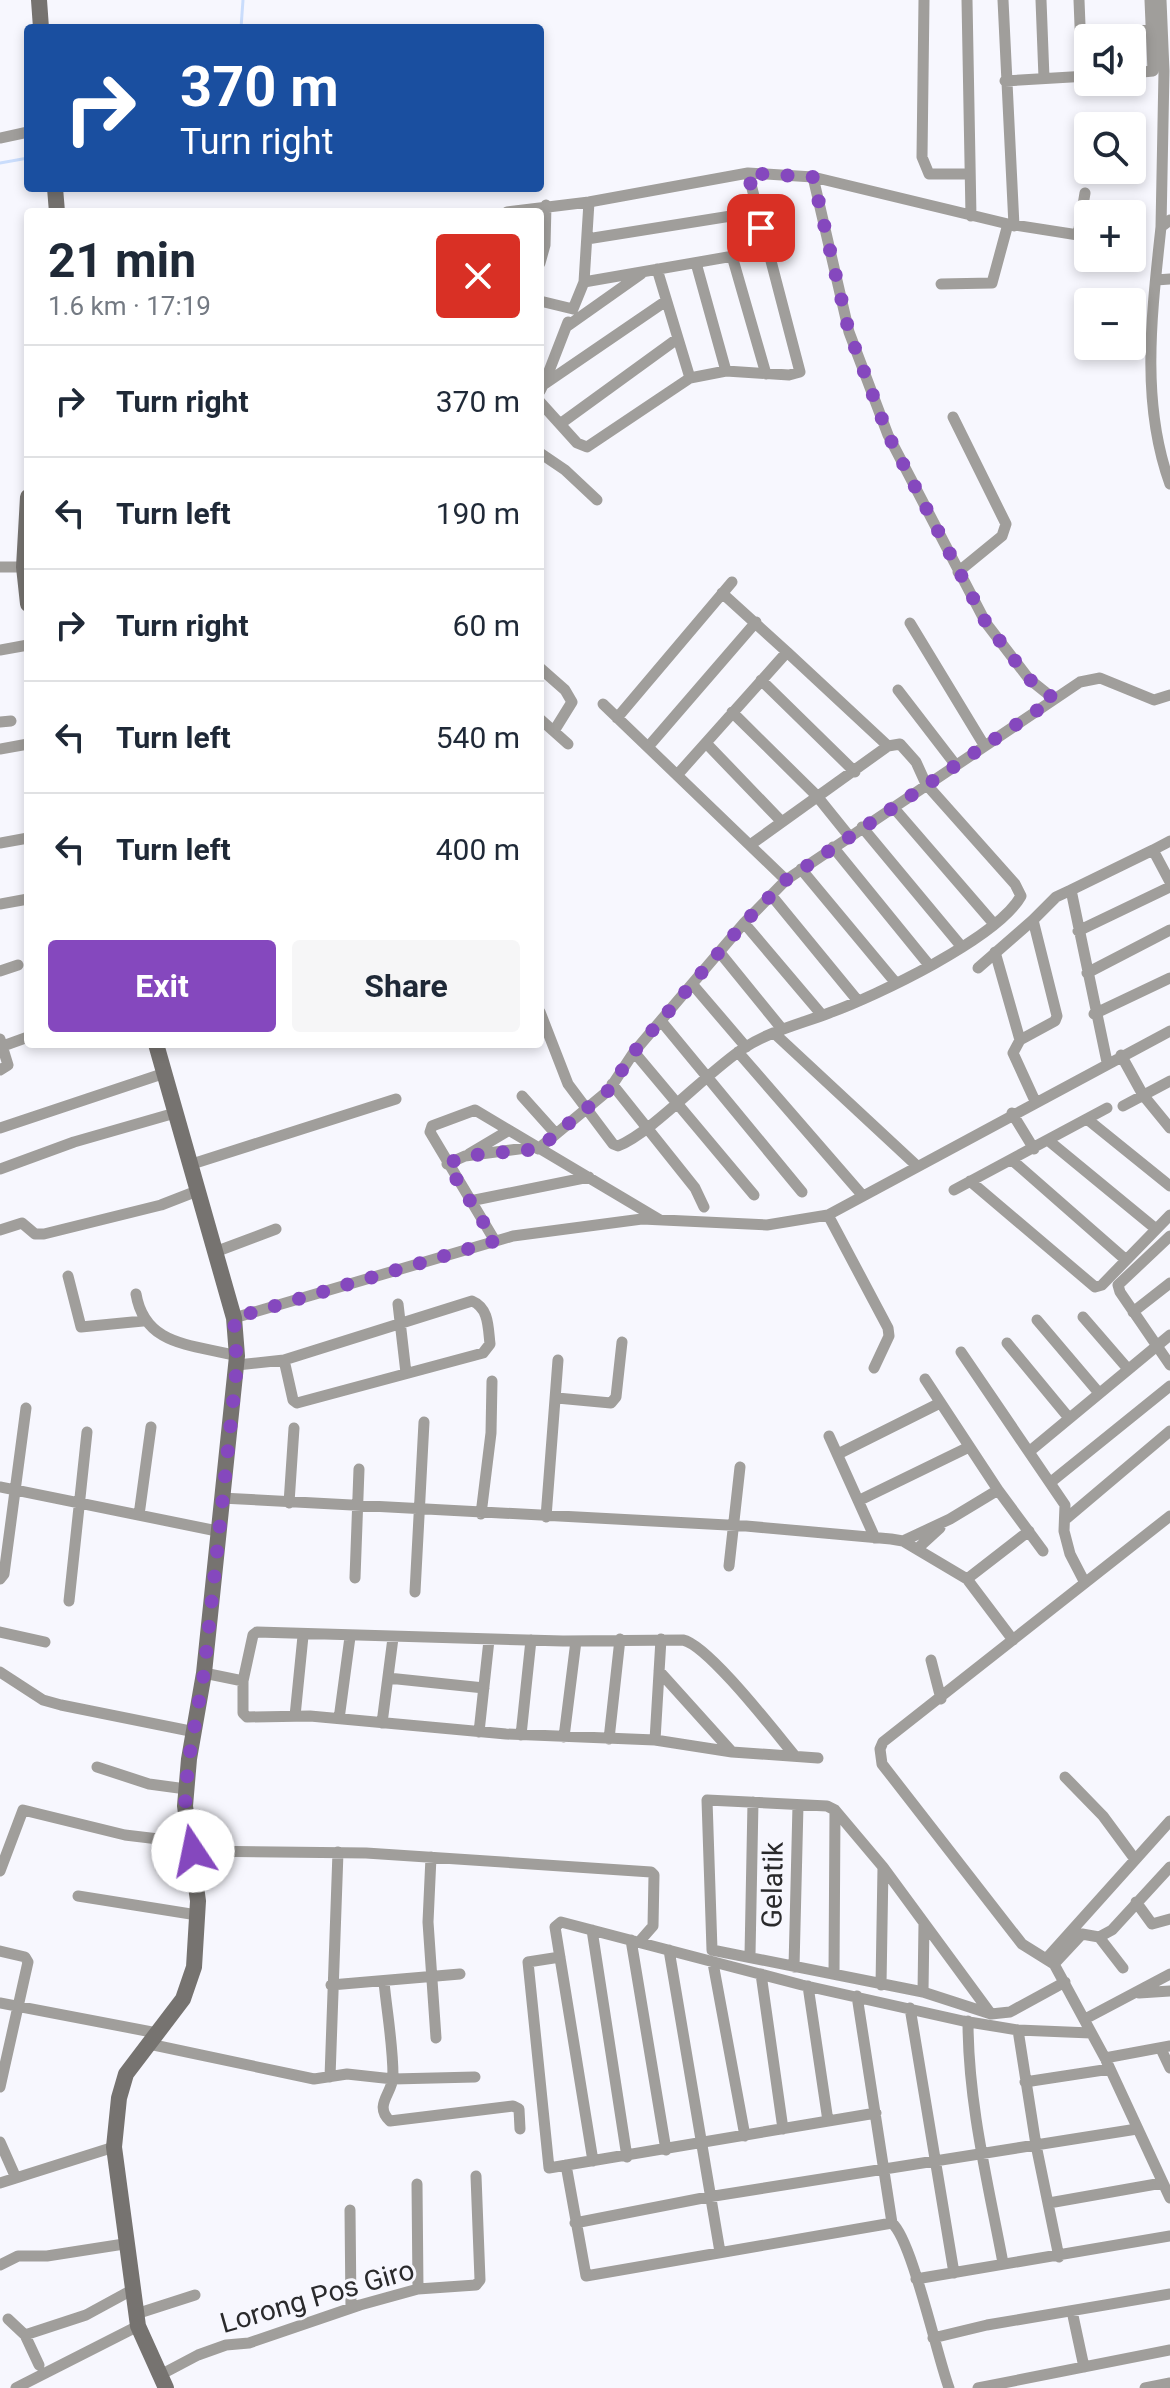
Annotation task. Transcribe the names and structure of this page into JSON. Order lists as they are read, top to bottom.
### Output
{
  "streets": {
    "street": ["Gelatik", "Lorong Pos Giro"]
  },
  "page": {
    "map_buttons": ["+", "−"],
    "turn": ["370 m", "Turn right"],
    "heading": ["21 min", "1.6 km · 17:19"],
    "list": [
      {
        "name": "Turn right",
        "value": "370 m"
      },
      {
        "name": "Turn left",
        "value": "190 m"
      },
      {
        "name": "Turn right",
        "value": "60 m"
      },
      {
        "name": "Turn left",
        "value": "540 m"
      },
      {
        "name": "Turn left",
        "value": "400 m"
      }
    ],
    "buttons": ["Exit", "Share"]
  }
}
